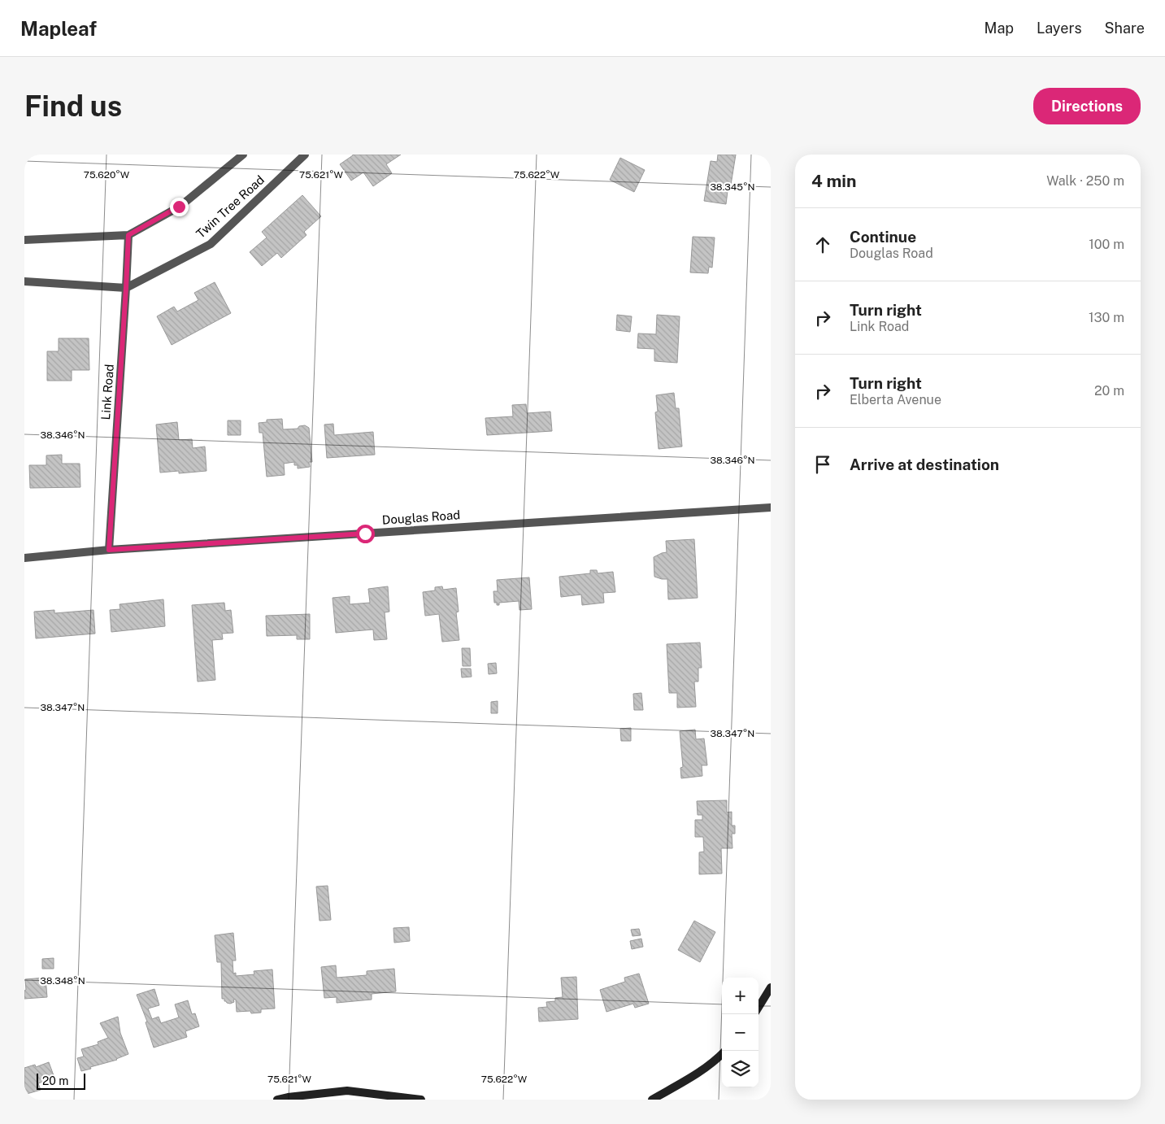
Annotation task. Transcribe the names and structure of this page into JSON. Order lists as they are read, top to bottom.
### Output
{
  "streets": {
    "street": ["Twin Tree Road", "Link Road", "Douglas Road"]
  },
  "crossings": [
    ["Twin Tree Road", "Link Road"],
    ["Link Road", "Douglas Road"]
  ],
  "scale_bar": "20 m",
  "page": {
    "header": "Mapleaf",
    "nav": ["Map", "Layers", "Share"],
    "buttons": "Directions",
    "title": "Find us",
    "heading": ["4 min", "Walk · 250 m"],
    "list": [
      ["Continue", "Douglas Road", "100 m"],
      ["Turn right", "Link Road", "130 m"],
      ["Turn right", "Elberta Avenue", "20 m"],
      "Arrive at destination"
    ],
    "map_buttons": ["+", "−"],
    "scale": "20 m"
  },
  "coordinates": [
    "75.620°W",
    "75.621°W",
    "75.622°W",
    "38.345°N",
    "38.346°N",
    "38.347°N",
    "38.348°N"
  ]
}
